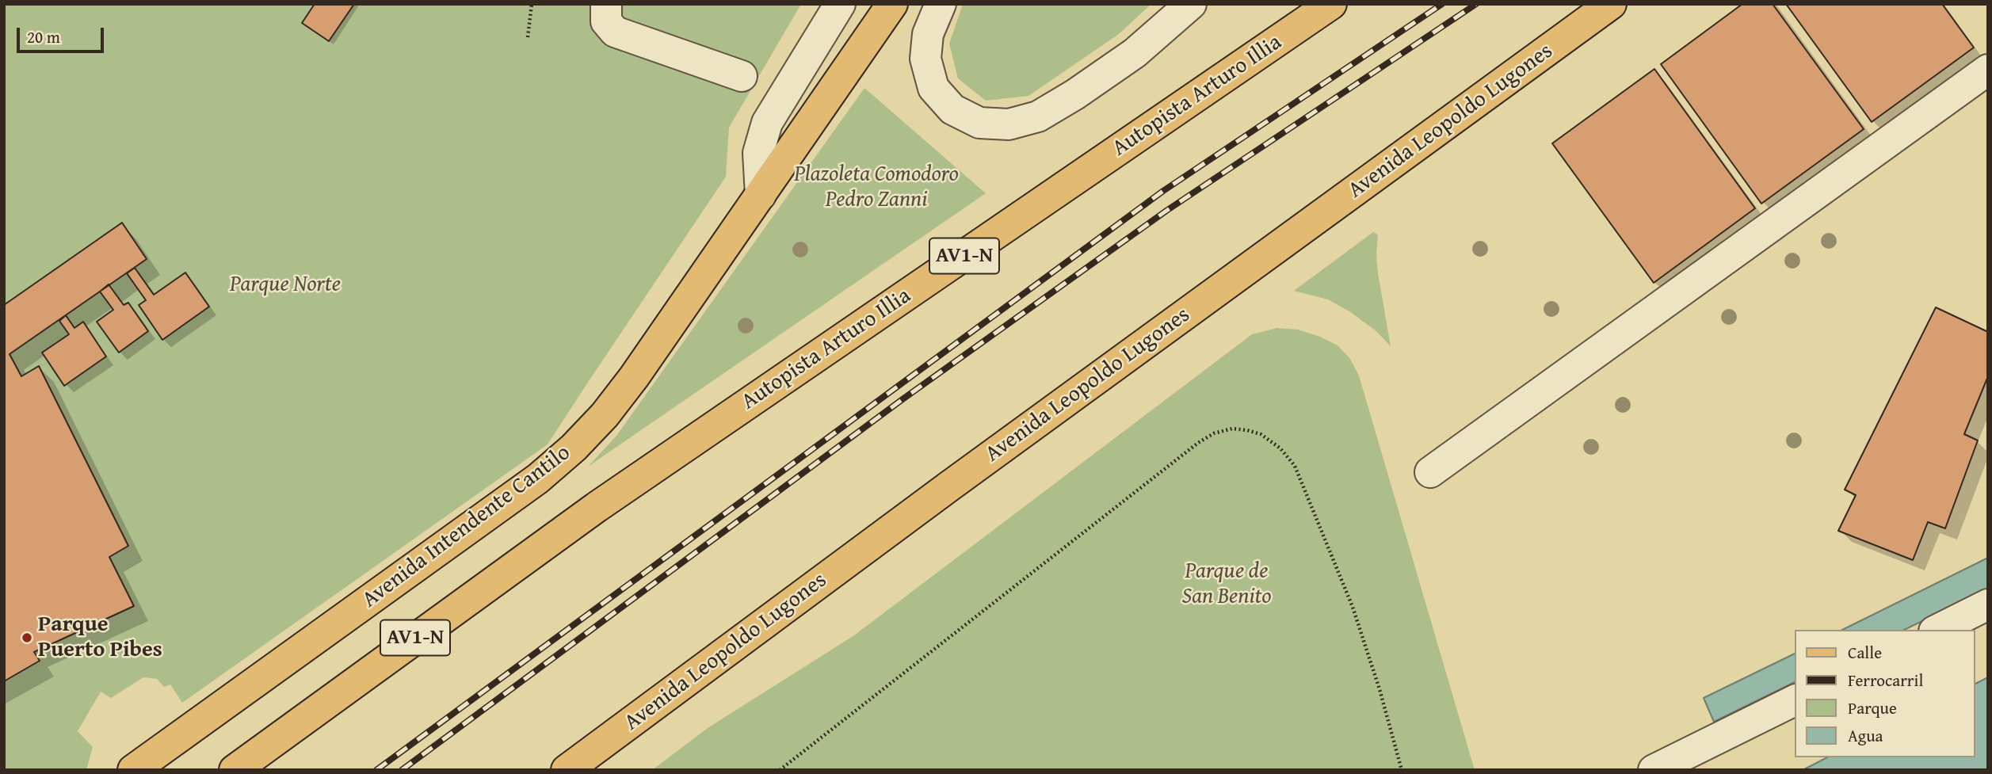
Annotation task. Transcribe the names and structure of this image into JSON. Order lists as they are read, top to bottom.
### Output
{
  "streets": {
    "main road": [
      "Autopista Arturo Illia",
      "Avenida Leopoldo Lugones",
      "AV1-N",
      "Avenida Intendente Cantilo"
    ]
  },
  "parks": ["Plazoleta Comodoro Pedro Zanni", "Parque Norte", "Parque de San Benito"],
  "places": ["Parque Puerto Pibes"],
  "legend": [
    "Calle",
    "Ferrocarril",
    "Parque",
    "Agua"
  ],
  "scale_bar": "20 m"
}
